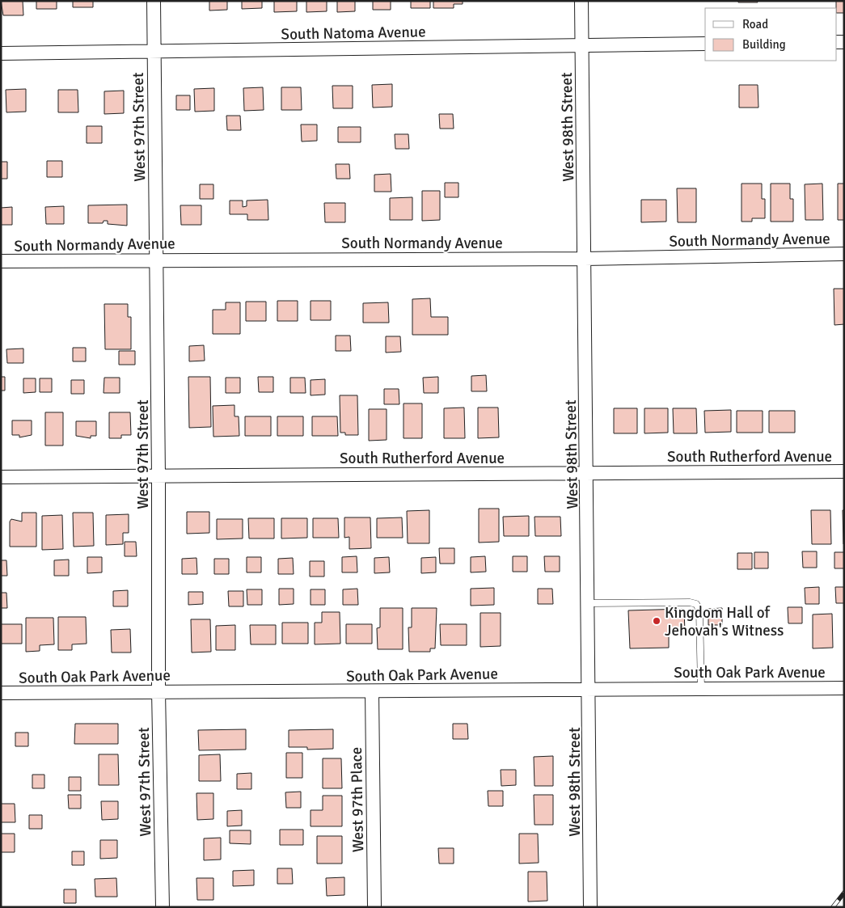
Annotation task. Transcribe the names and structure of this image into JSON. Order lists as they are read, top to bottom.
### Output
{
  "streets": {
    "street": [
      "South Natoma Avenue",
      "West 97th Street",
      "West 98th Street",
      "South Normandy Avenue",
      "South Rutherford Avenue",
      "South Oak Park Avenue",
      "West 97th Place"
    ]
  },
  "crossings": [
    ["South Natoma Avenue", "West 97th Street"],
    ["South Natoma Avenue", "West 98th Street"],
    ["West 97th Street", "South Normandy Avenue"],
    ["West 97th Street", "South Rutherford Avenue"],
    ["West 97th Street", "South Oak Park Avenue"],
    ["West 98th Street", "South Normandy Avenue"],
    ["West 98th Street", "South Rutherford Avenue"],
    ["West 98th Street", "South Oak Park Avenue"],
    ["South Oak Park Avenue", "West 97th Place"]
  ],
  "places": ["Kingdom Hall of Jehovah's Witness"],
  "legend": ["Road", "Building"]
}
